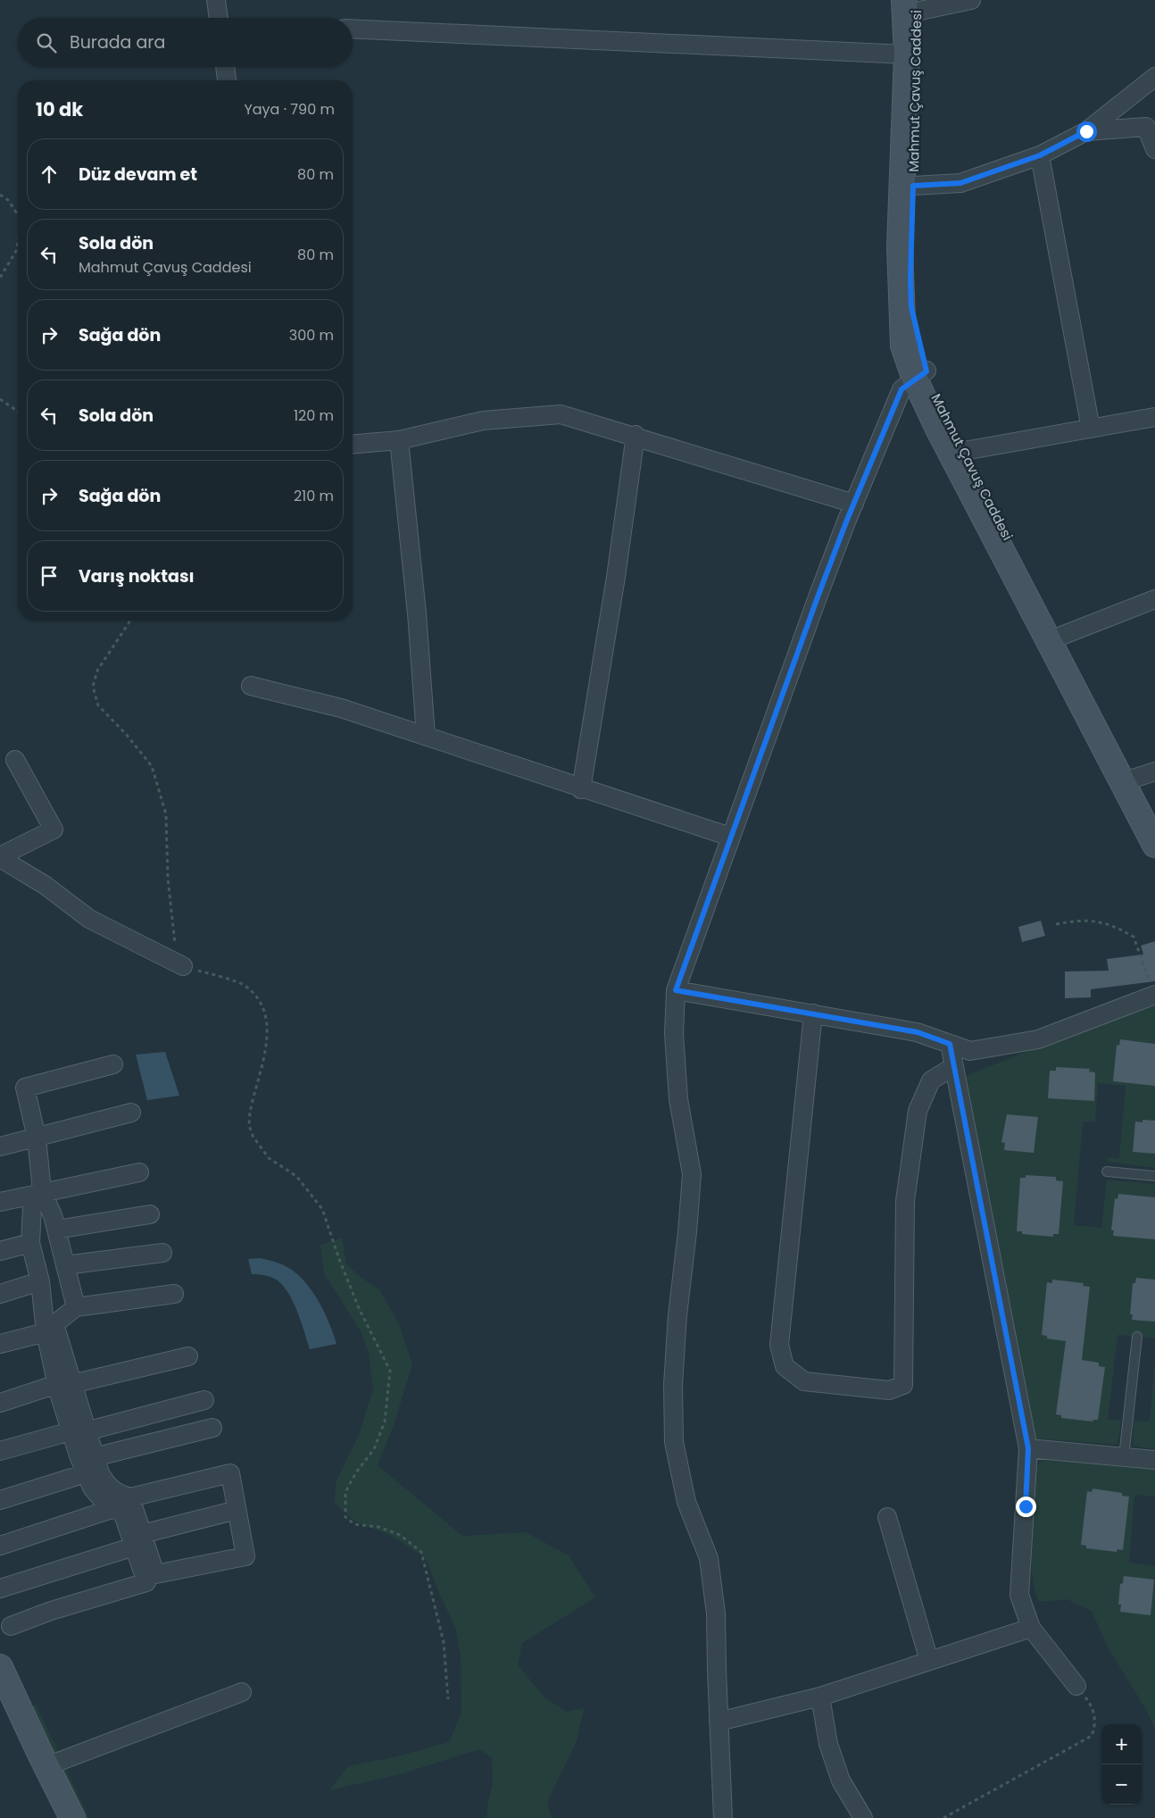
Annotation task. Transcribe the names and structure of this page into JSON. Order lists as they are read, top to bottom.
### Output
{
  "streets": {
    "main road": ["Mahmut Çavuş Caddesi"]
  },
  "page": {
    "search": "Burada ara",
    "heading": ["10 dk", "Yaya · 790 m"],
    "list": [
      ["Düz devam et", "80 m"],
      ["Sola dön", "Mahmut Çavuş Caddesi", "80 m"],
      ["Sağa dön", "300 m"],
      ["Sola dön", "120 m"],
      ["Sağa dön", "210 m"],
      "Varış noktası"
    ],
    "map_buttons": ["+", "−"]
  }
}
